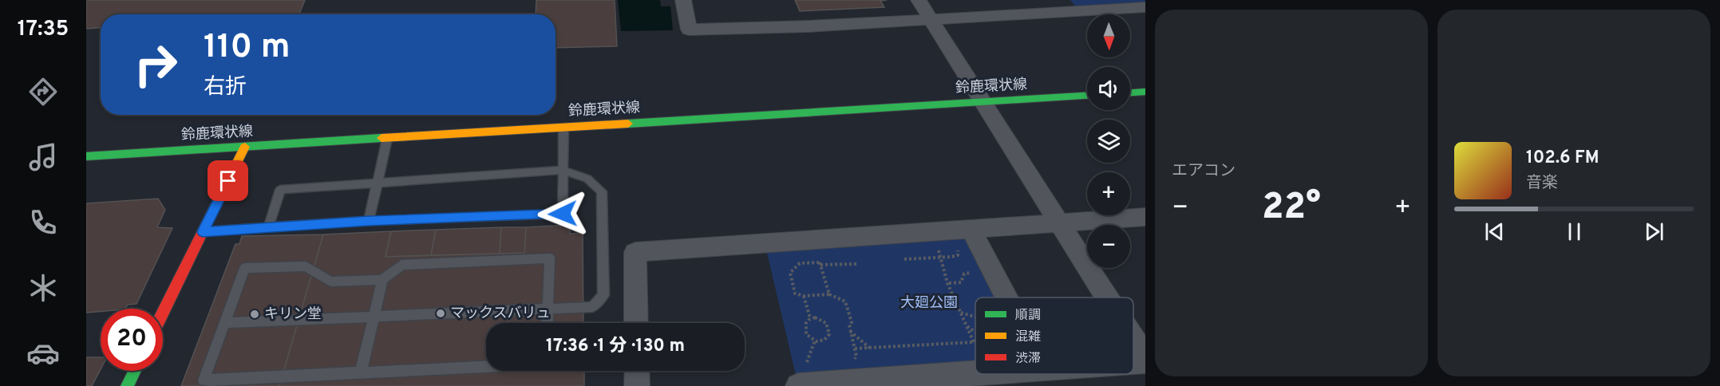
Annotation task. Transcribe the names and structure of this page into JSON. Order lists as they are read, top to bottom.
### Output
{
  "streets": {
    "main road": ["鈴鹿環状線"]
  },
  "parks": ["大廻公園"],
  "places": ["マックスバリュ", "キリン堂"],
  "legend": ["順調", "混雑", "渋滞"],
  "north": "bottom",
  "page": {
    "tabs": "17:35",
    "tile": "エアコン",
    "map_buttons": ["+", "−"],
    "turn": ["110 m", "右折"],
    "song": ["102.6 FM", "音楽"],
    "heat": ["−", "22°", "+"],
    "limit": "20",
    "trip": "17:36 · 1 分 · 130 m"
  }
}
